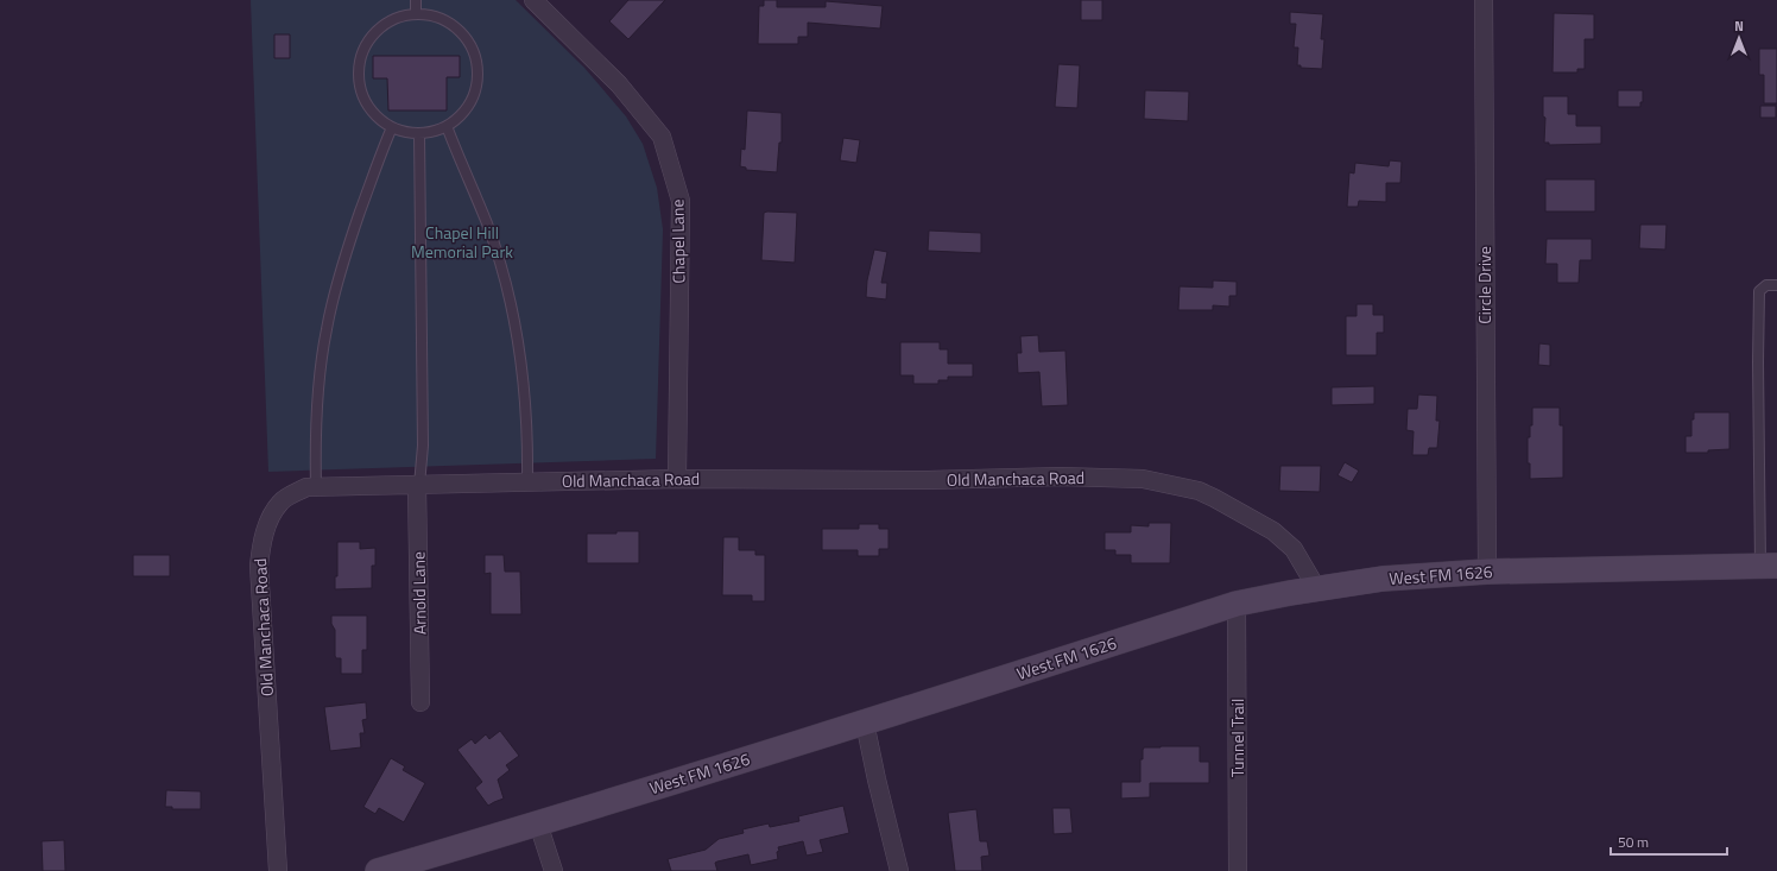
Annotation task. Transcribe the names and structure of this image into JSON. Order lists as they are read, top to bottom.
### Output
{
  "streets": {
    "main road": ["West FM 1626"],
    "street": [
      "Chapel Lane",
      "Circle Drive",
      "Old Manchaca Road",
      "Arnold Lane",
      "Tunnel Trail"
    ]
  },
  "crossings": [
    ["Chapel Lane", "Old Manchaca Road"],
    ["Circle Drive", "West FM 1626"],
    ["Old Manchaca Road", "West FM 1626"],
    ["Old Manchaca Road", "Arnold Lane"],
    ["West FM 1626", "Tunnel Trail"]
  ],
  "parks": ["Chapel Hill Memorial Park"],
  "scale_bar": "50 m",
  "north": "top"
}
